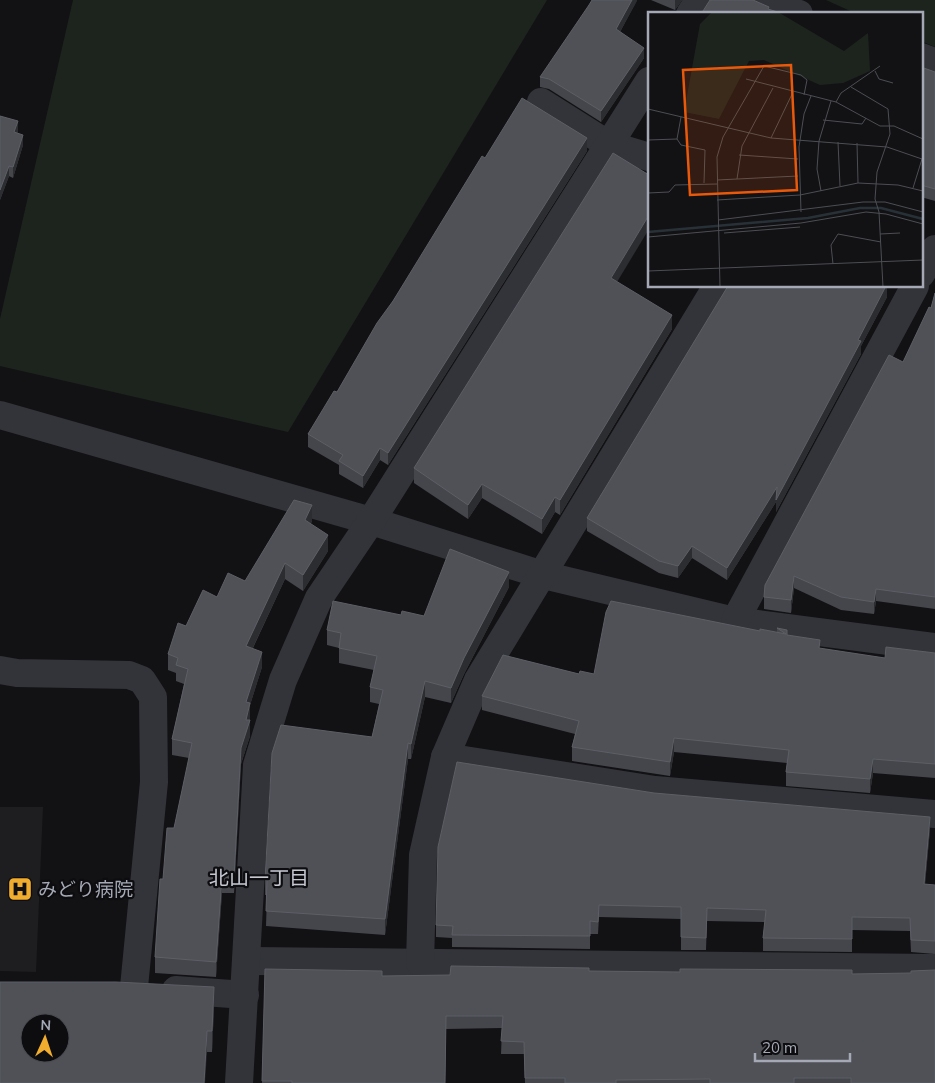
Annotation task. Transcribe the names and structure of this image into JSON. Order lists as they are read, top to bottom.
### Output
{
  "districts": ["北山一丁目"],
  "places": {
    "hospital": ["みどり病院"]
  },
  "scale_bar": "20 m",
  "north": "top"
}
